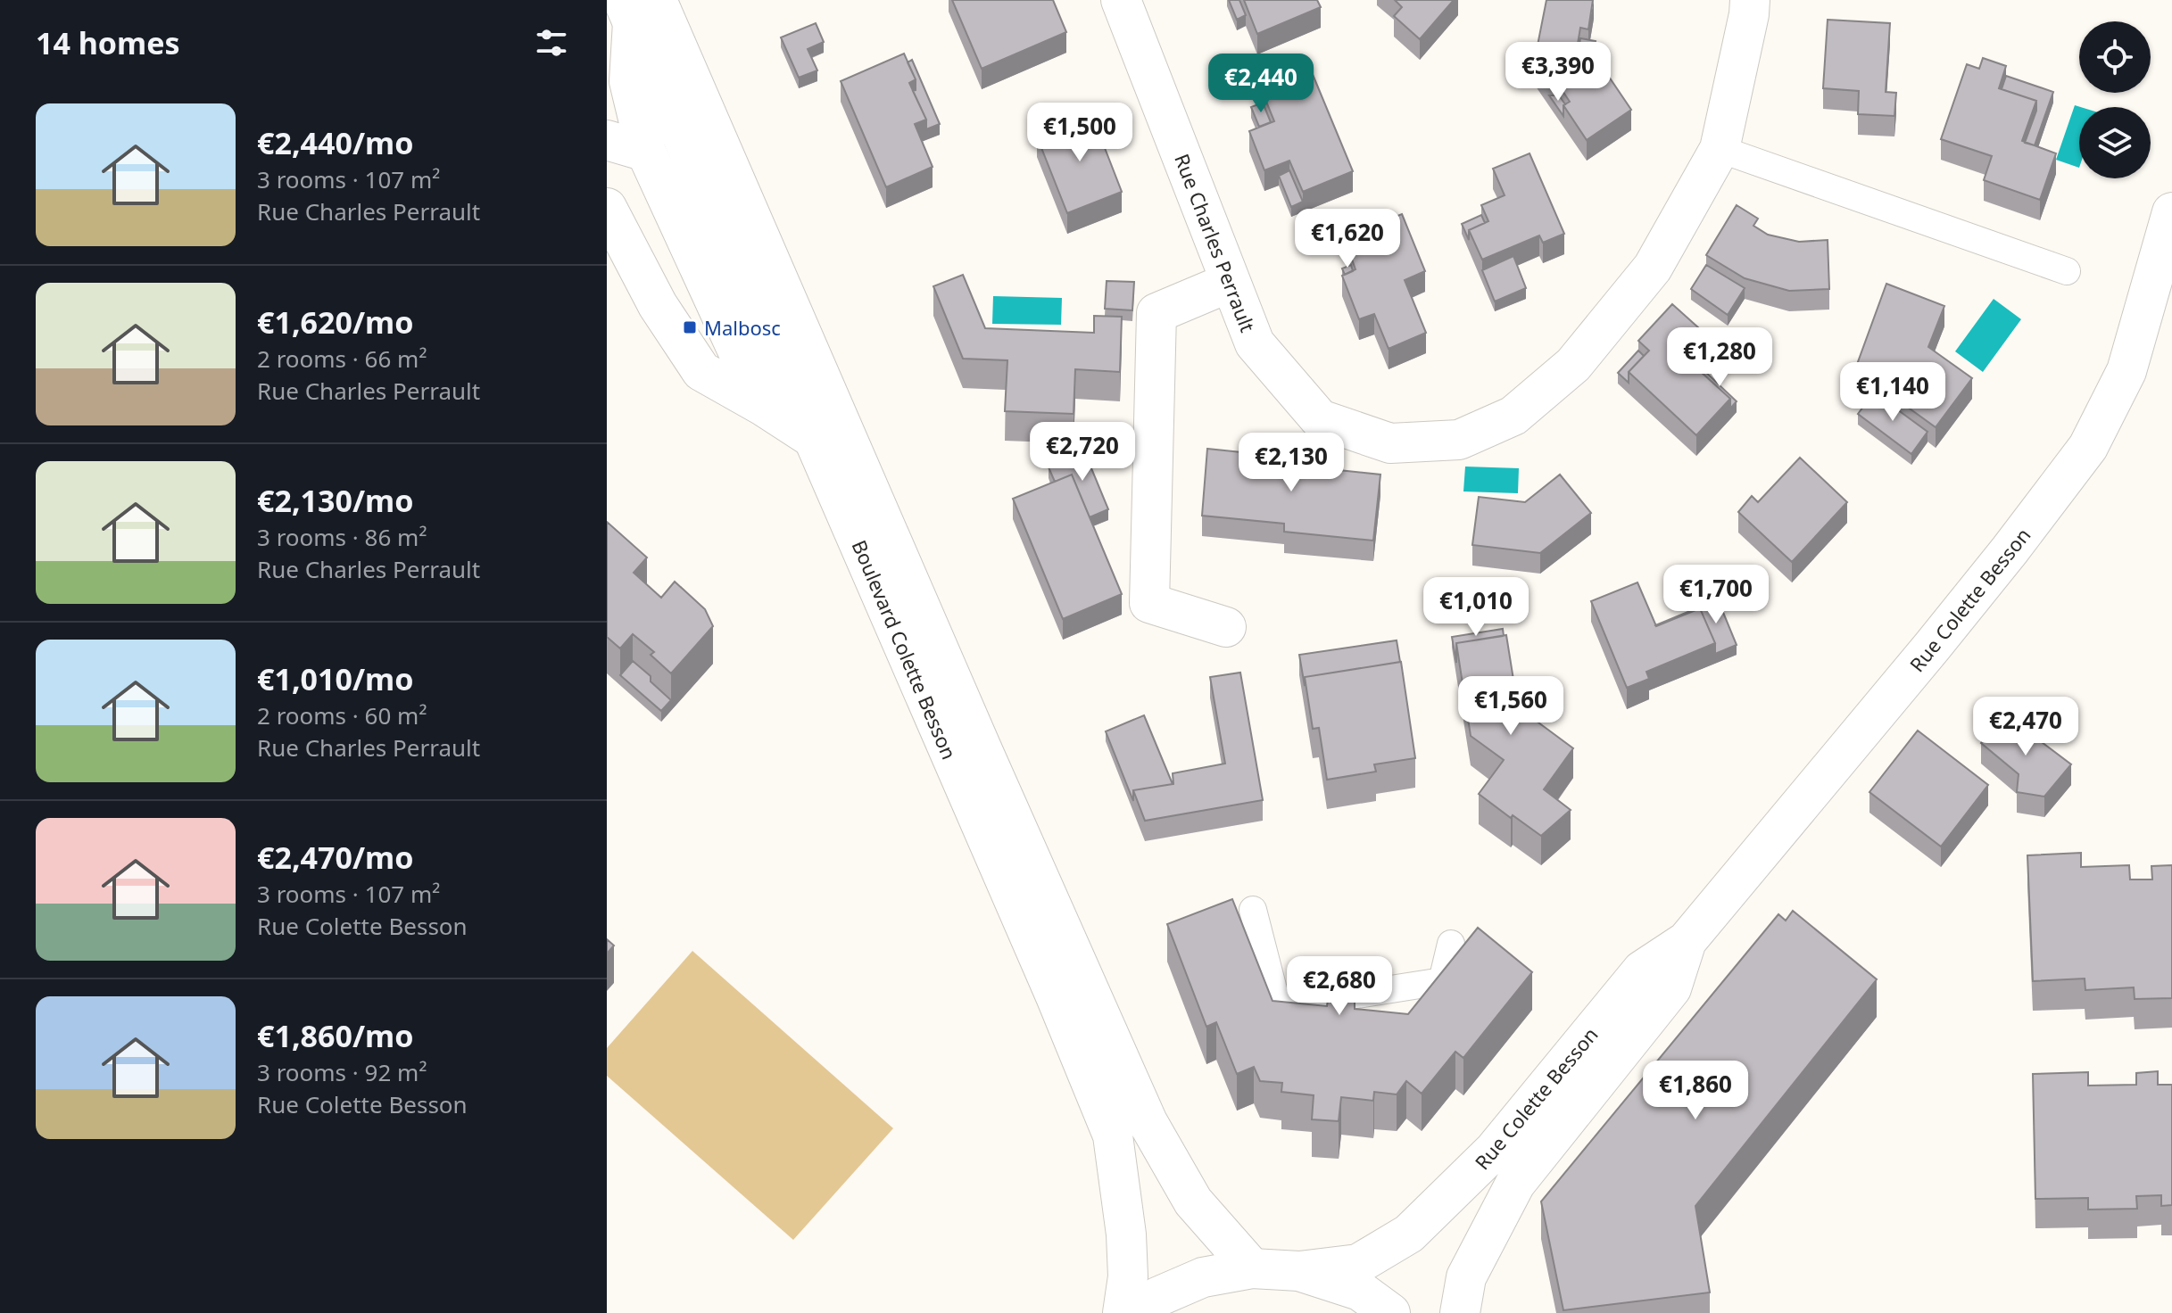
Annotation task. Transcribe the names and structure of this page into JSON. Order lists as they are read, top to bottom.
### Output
{
  "streets": {
    "street": ["Rue Charles Perrault", "Rue Colette Besson", "Boulevard Colette Besson"]
  },
  "places": {
    "transit": ["Malbosc"]
  },
  "page": {
    "heading": "14 homes",
    "price": [
      "€3,390",
      "€2,440",
      "€1,500",
      "€1,620",
      "€1,280",
      "€1,140",
      "€2,720",
      "€2,130",
      "€1,700",
      "€1,010",
      "€1,560",
      "€2,470",
      "€2,680",
      "€1,860"
    ],
    "list": [
      {
        "name": "€2,440/mo",
        "note": "3 rooms · 107 m² · Rue Charles Perrault"
      },
      {
        "name": "€1,620/mo",
        "note": "2 rooms · 66 m² · Rue Charles Perrault"
      },
      {
        "name": "€2,130/mo",
        "note": "3 rooms · 86 m² · Rue Charles Perrault"
      },
      {
        "name": "€1,010/mo",
        "note": "2 rooms · 60 m² · Rue Charles Perrault"
      },
      {
        "name": "€2,470/mo",
        "note": "3 rooms · 107 m² · Rue Colette Besson"
      },
      {
        "name": "€1,860/mo",
        "note": "3 rooms · 92 m² · Rue Colette Besson"
      }
    ]
  }
}
